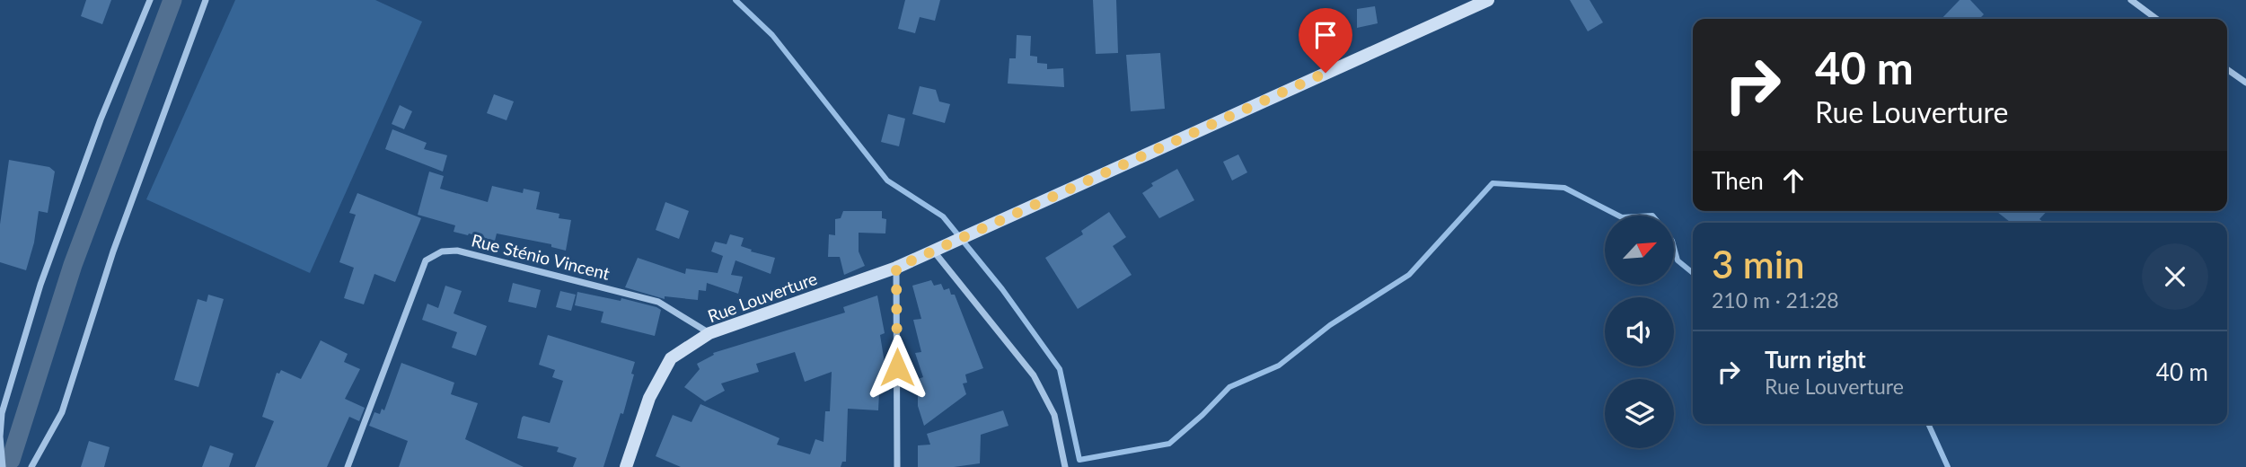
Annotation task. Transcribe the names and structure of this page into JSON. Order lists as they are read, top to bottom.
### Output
{
  "streets": {
    "main road": ["Rue Louverture"],
    "street": ["Rue Sténio Vincent"]
  },
  "crossings": [
    ["Rue Sténio Vincent", "Rue Louverture"]
  ],
  "north": "top right",
  "page": {
    "turn": ["40 m", "Rue Louverture"],
    "then": "Then",
    "heading": ["3 min", "210 m · 21:28"],
    "list": [
      {
        "name": "Turn right",
        "note": "Rue Louverture",
        "value": "40 m"
      }
    ]
  }
}
